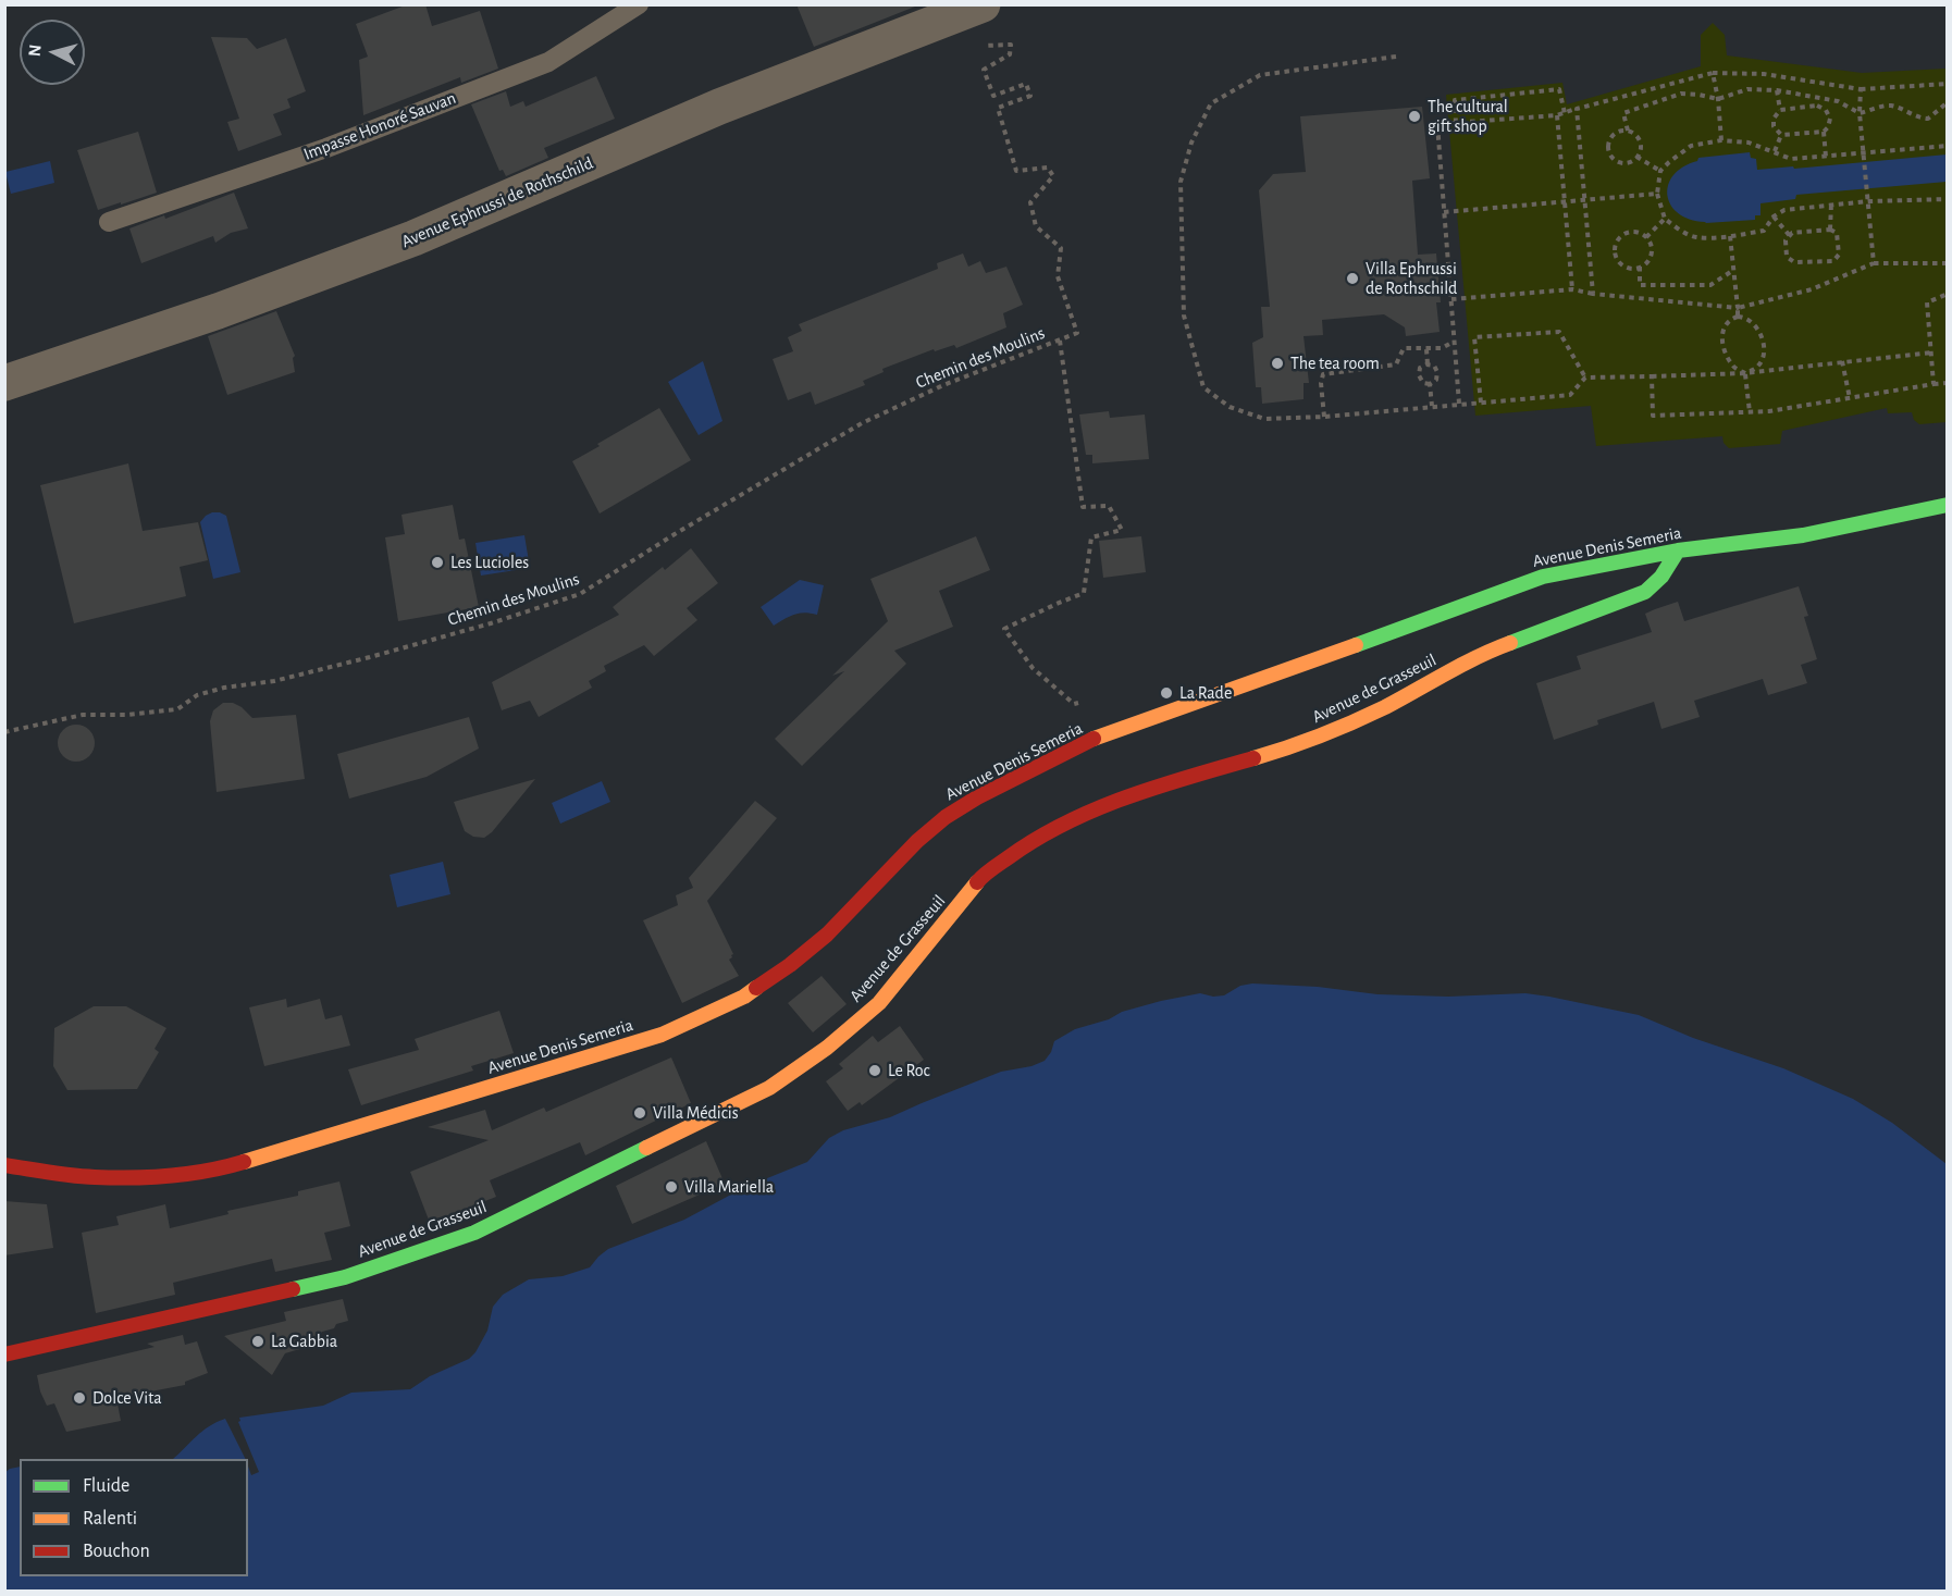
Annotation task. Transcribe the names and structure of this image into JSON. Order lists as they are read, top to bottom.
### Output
{
  "streets": {
    "main road": ["Avenue Denis Semeria", "Avenue de Grasseuil"],
    "street": ["Avenue Ephrussi de Rothschild"],
    "lane": ["Impasse Honoré Sauvan"],
    "path": ["Chemin des Moulins"]
  },
  "crossings": [
    ["Avenue Ephrussi de Rothschild", "Chemin des Moulins"],
    ["Avenue Denis Semeria", "Avenue de Grasseuil"]
  ],
  "places": [
    "The cultural gift shop",
    "Villa Ephrussi de Rothschild",
    "The tea room",
    "Les Lucioles",
    "La Rade",
    "Le Roc",
    "Villa Médicis",
    "Villa Mariella",
    "La Gabbia",
    "Dolce Vita"
  ],
  "legend": ["Fluide", "Ralenti", "Bouchon"],
  "north": "left"
}
